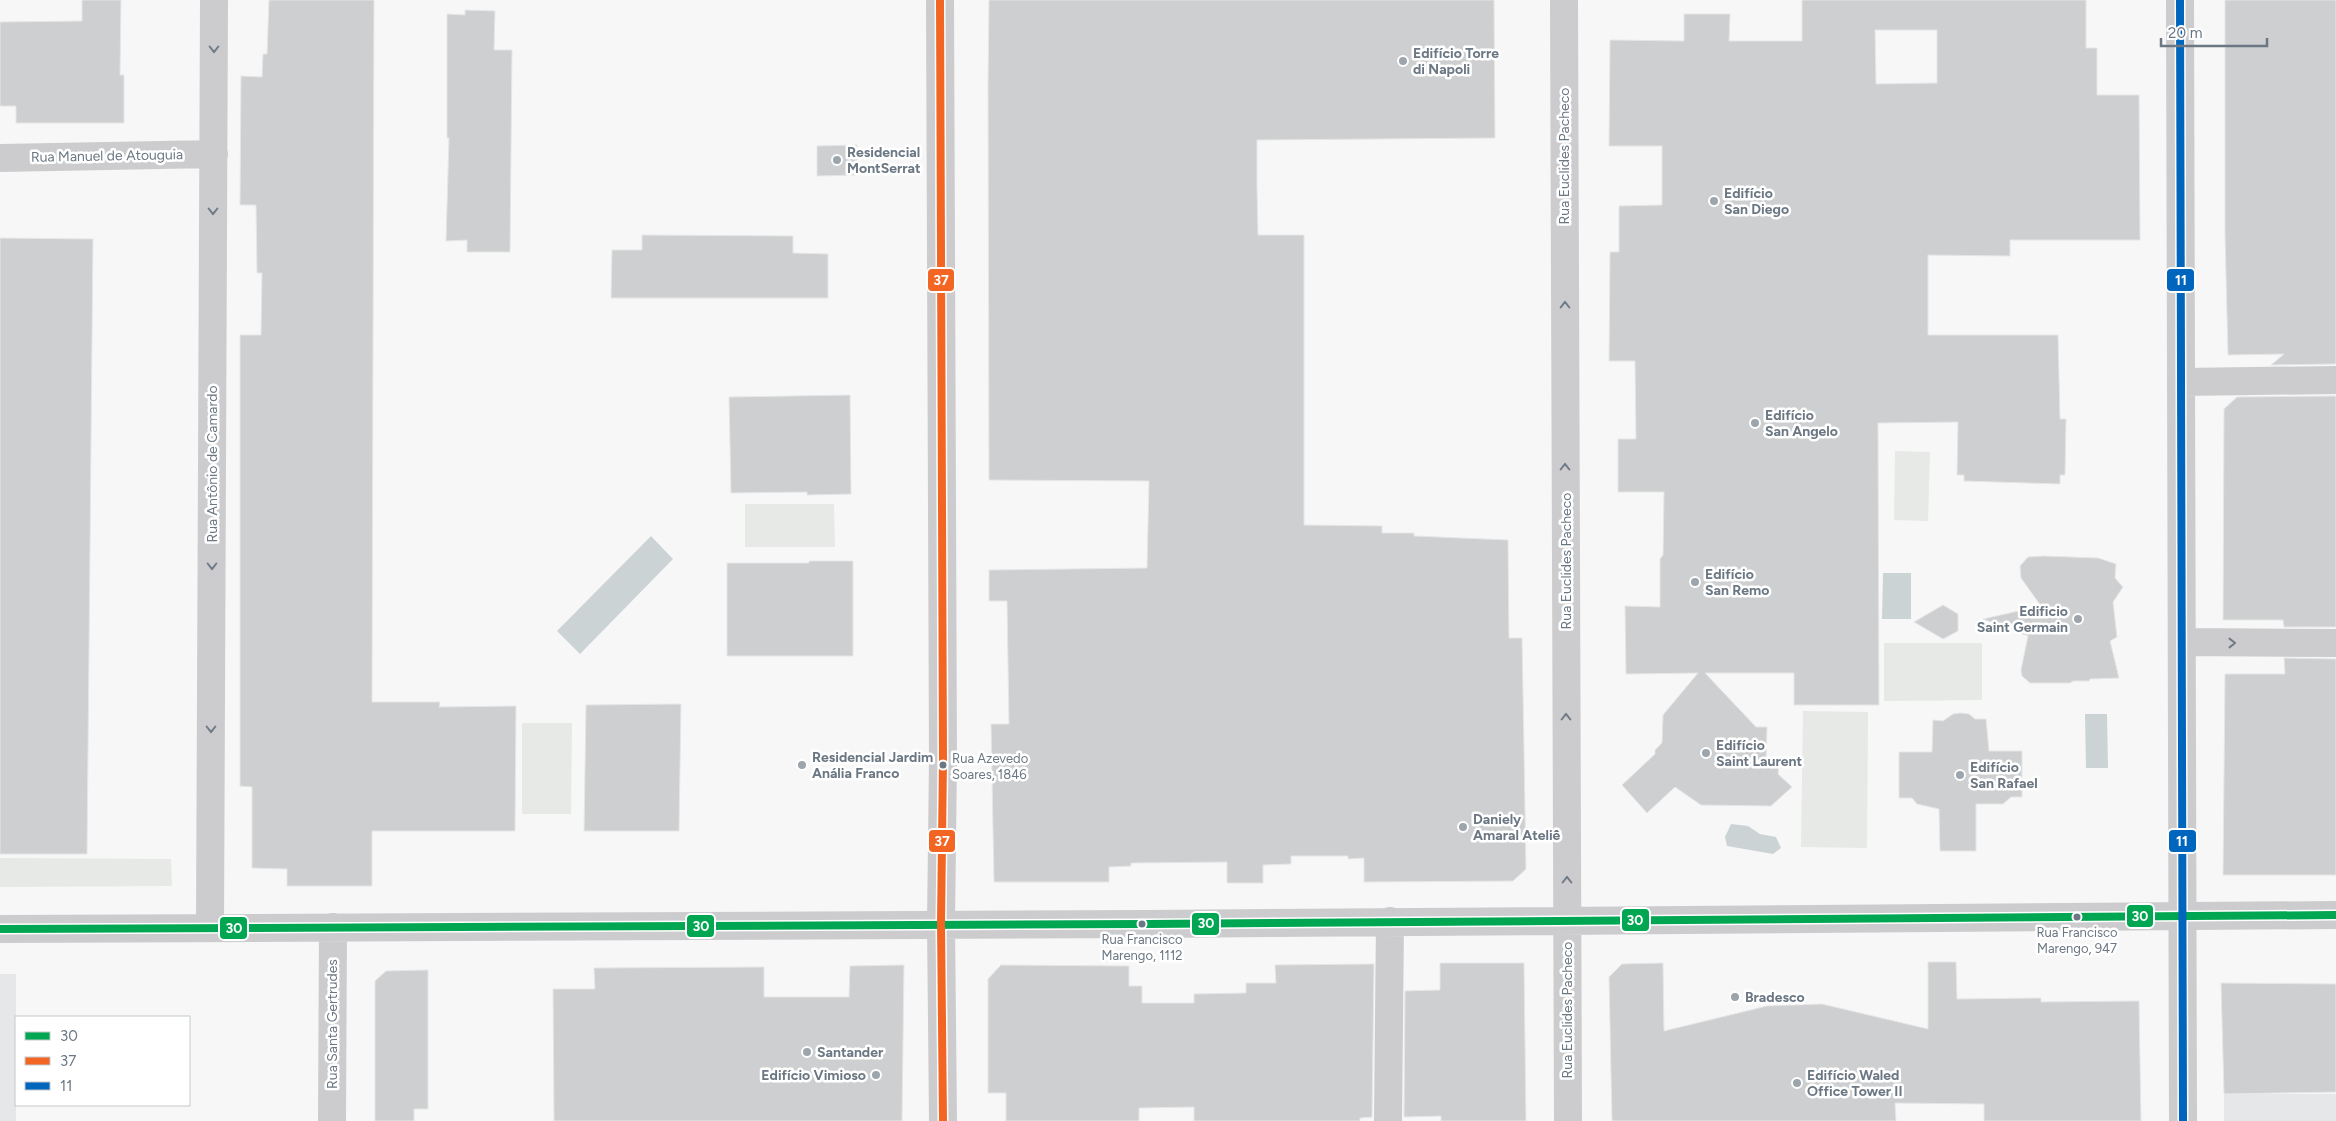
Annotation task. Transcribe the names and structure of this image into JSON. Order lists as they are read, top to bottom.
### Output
{
  "streets": {
    "street": [
      "Rua Manuel de Atouguia",
      "Rua Euclides Pacheco",
      "Rua Antônio de Camardo",
      "Rua Santa Gertrudes"
    ]
  },
  "crossings": [
    ["Rua Manuel de Atouguia", "Rua Antônio de Camardo"]
  ],
  "one_way": ["Rua Euclides Pacheco", "Rua Antônio de Camardo"],
  "places": [
    "Edifício Torre di Napoli",
    "Residencial MontSerrat",
    "Edifício San Diego",
    "Edifício San Angelo",
    "Edifício San Remo",
    "Edificio Saint Germain",
    "Edifício Saint Laurent",
    "Residencial Jardim Anália Franco",
    "Rua Azevedo Soares, 1846",
    "Edifício San Rafael",
    "Daniely Amaral Ateliê",
    "Rua Francisco Marengo, 947",
    "Rua Francisco Marengo, 1112",
    "Bradesco",
    "Santander",
    "Edifício Vimioso",
    "Edifício Waled Office Tower II"
  ],
  "lines": ["transit line 37", "transit line 11", "transit line 30"],
  "legend": ["30", "37", "11"],
  "scale_bar": "20 m"
}
